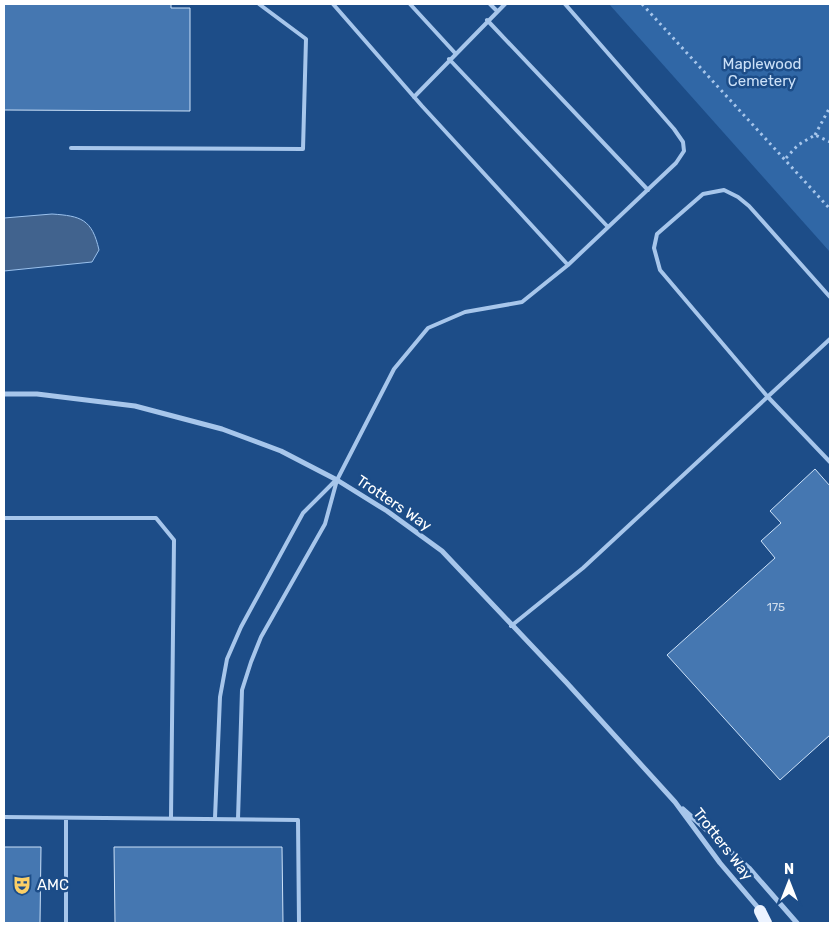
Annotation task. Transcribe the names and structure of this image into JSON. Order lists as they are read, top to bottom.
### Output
{
  "streets": {
    "street": ["Trotters Way"]
  },
  "parks": ["Maplewood Cemetery"],
  "places": {
    "theatre": ["AMC"]
  },
  "house_numbers": ["175"],
  "north": "top"
}
